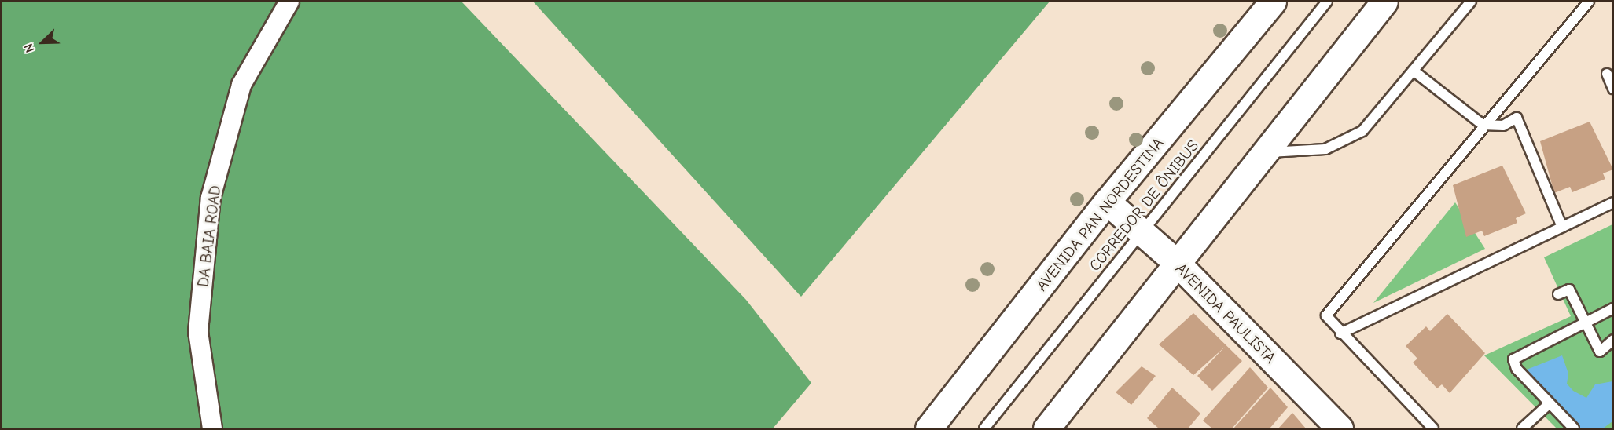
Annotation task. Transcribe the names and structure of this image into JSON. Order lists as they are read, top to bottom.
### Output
{
  "streets": {
    "main road": ["AVENIDA PAN NORDESTINA", "AVENIDA PAULISTA"],
    "street": ["DA BAIA ROAD"],
    "lane": ["CORREDOR DE ÔNIBUS"]
  },
  "crossings": [
    ["CORREDOR DE ÔNIBUS", "AVENIDA PAULISTA"],
    ["AVENIDA PAN NORDESTINA", "AVENIDA PAULISTA"]
  ],
  "north": "bottom left"
}
